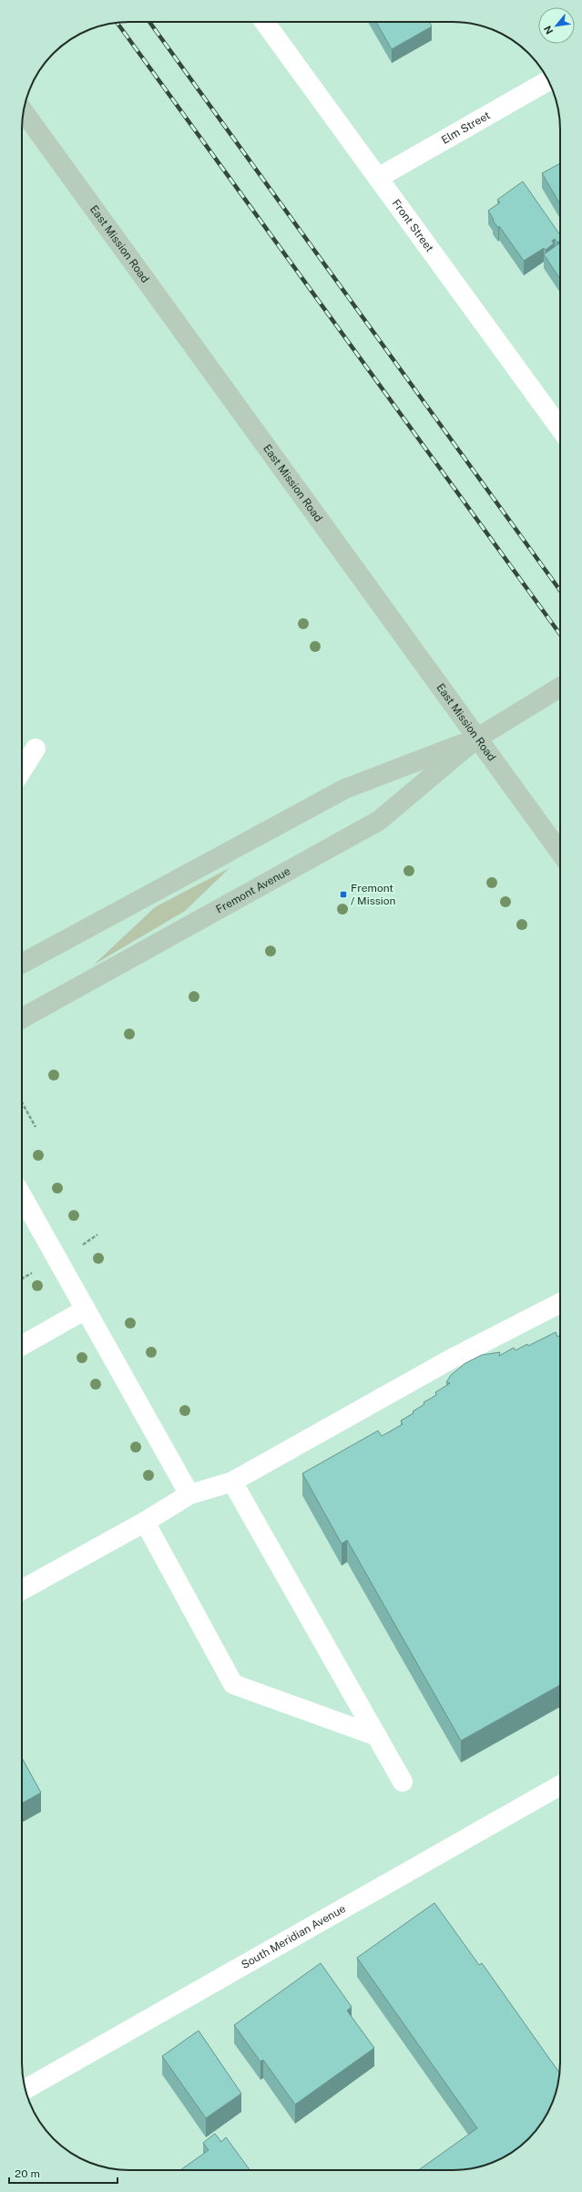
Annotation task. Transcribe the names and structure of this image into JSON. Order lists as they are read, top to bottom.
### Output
{
  "streets": {
    "main road": ["East Mission Road", "Fremont Avenue"],
    "street": ["Elm Street", "Front Street", "South Meridian Avenue"]
  },
  "crossings": [
    ["Elm Street", "Front Street"],
    ["East Mission Road", "Fremont Avenue"]
  ],
  "places": {
    "transit": ["Fremont / Mission"]
  },
  "scale_bar": "20 m",
  "north": "bottom left"
}
